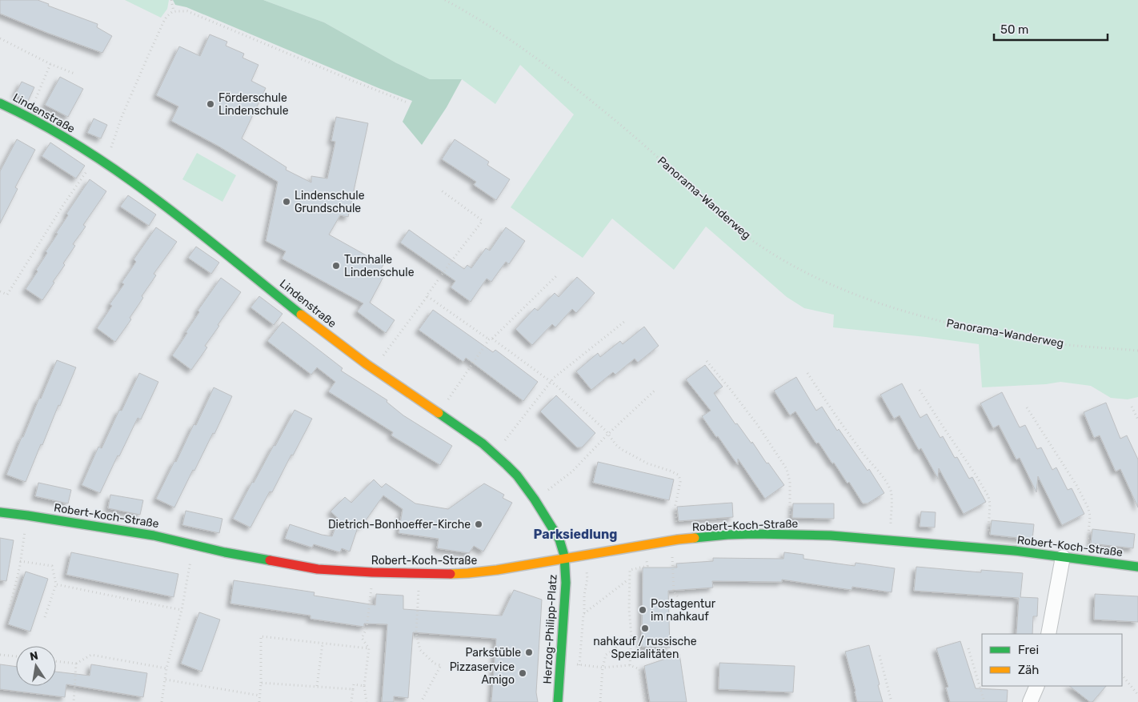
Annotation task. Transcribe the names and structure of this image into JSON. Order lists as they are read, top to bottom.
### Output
{
  "streets": {
    "street": ["Lindenstraße", "Robert-Koch-Straße", "Herzog-Philipp-Platz"],
    "path": ["Panorama-Wanderweg"]
  },
  "crossings": [
    ["Lindenstraße", "Robert-Koch-Straße"],
    ["Lindenstraße", "Herzog-Philipp-Platz"],
    ["Robert-Koch-Straße", "Herzog-Philipp-Platz"]
  ],
  "districts": ["Parksiedlung"],
  "places": [
    "Förderschule Lindenschule",
    "Lindenschule Grundschule",
    "Turnhalle Lindenschule",
    "Dietrich-Bonhoeffer-Kirche",
    "Postagentur im nahkauf",
    "nahkauf / russische Spezialitäten",
    "Parkstüble",
    "Pizzaservice Amigo"
  ],
  "legend": ["Frei", "Zäh"],
  "scale_bar": "50 m",
  "north": "top"
}
